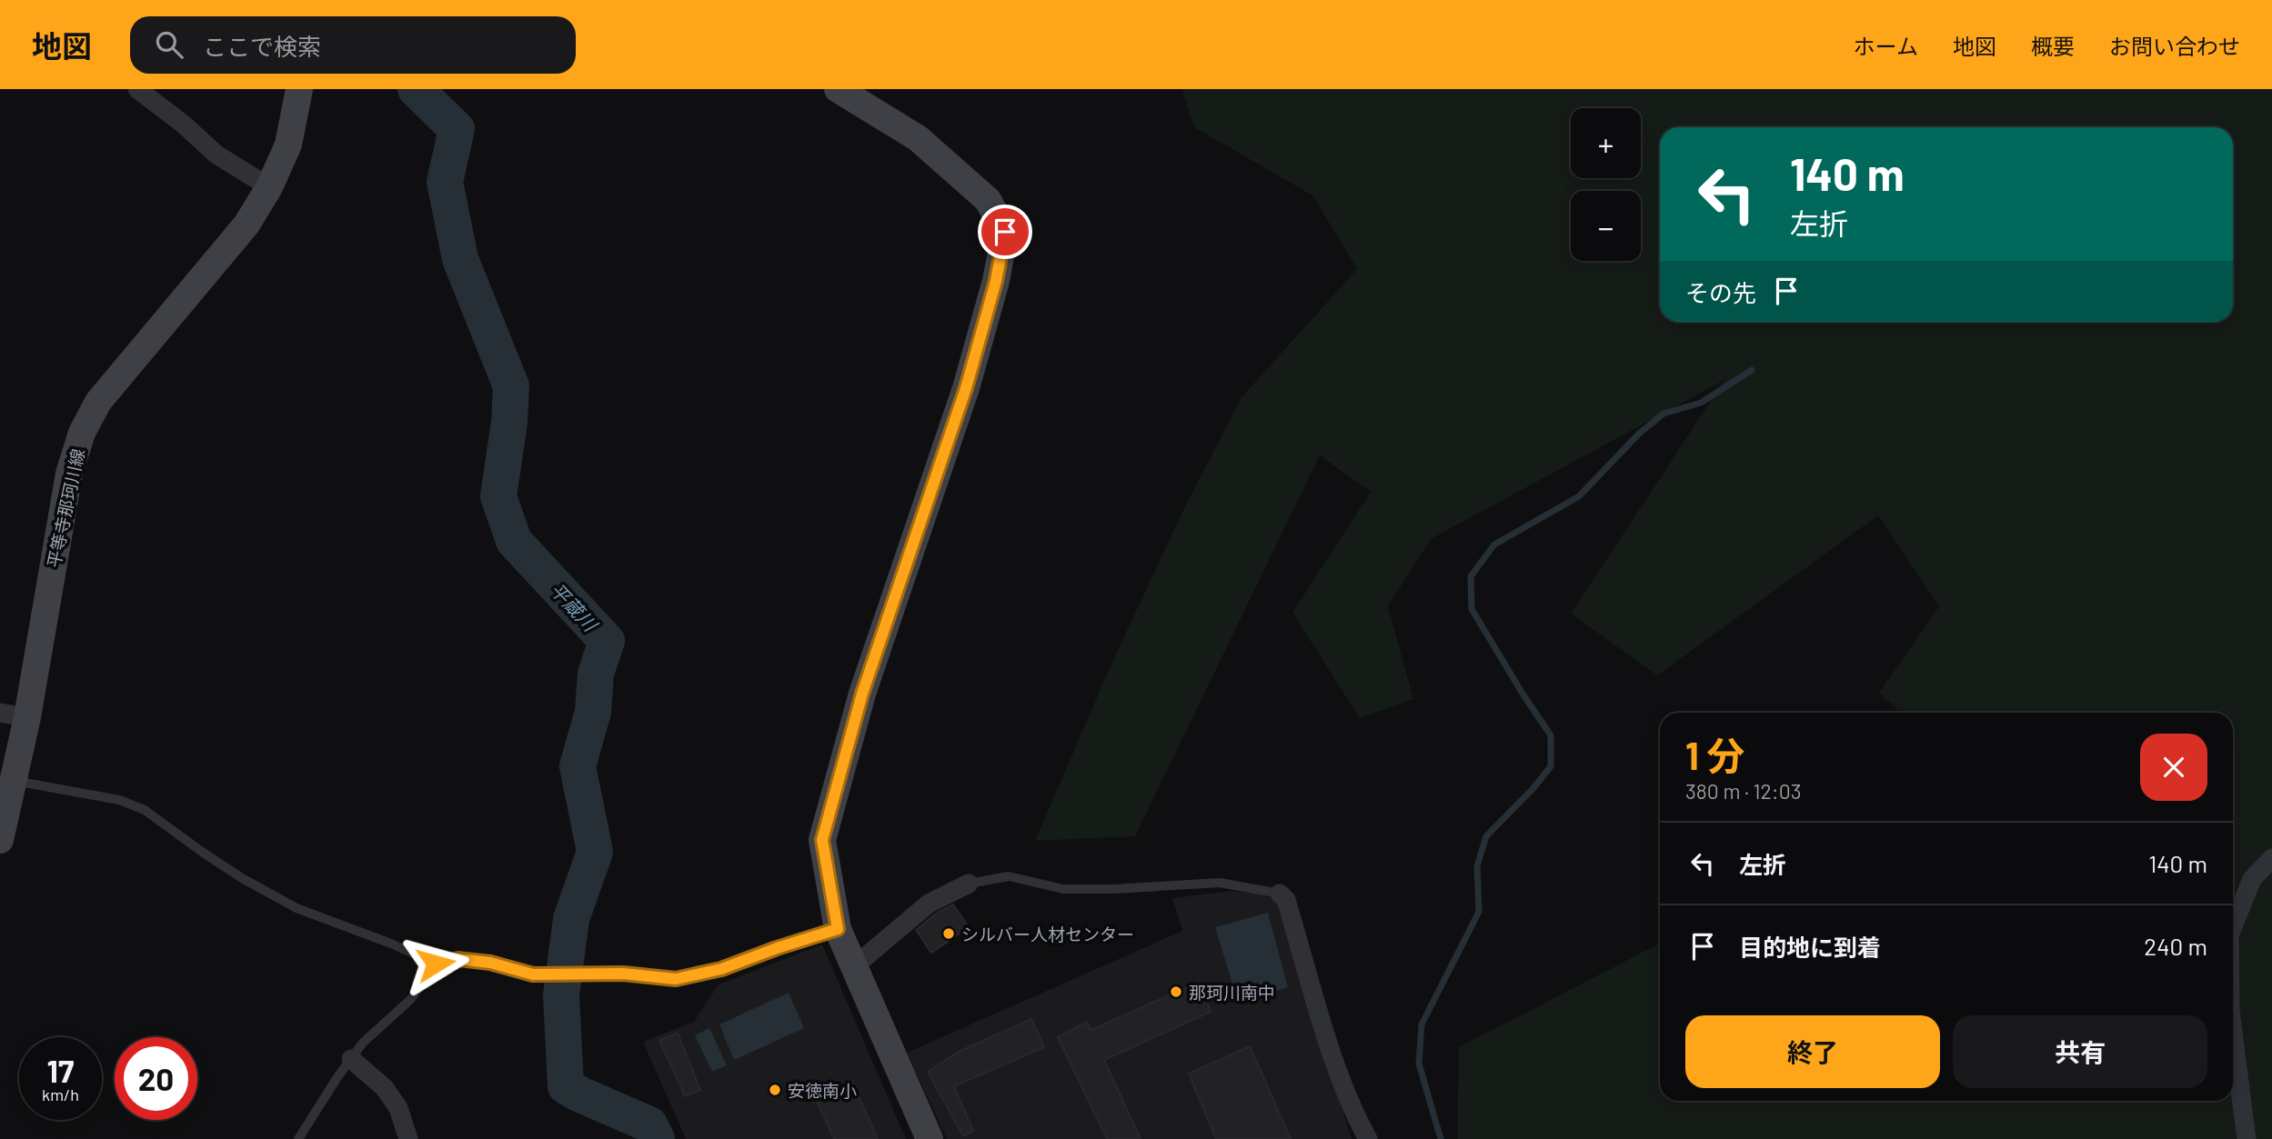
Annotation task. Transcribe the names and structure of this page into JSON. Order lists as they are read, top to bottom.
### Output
{
  "streets": {
    "street": ["平等寺那珂川線"]
  },
  "water": ["平蔵川"],
  "places": ["シルバー人材センター", "那珂川南中", "安徳南小"],
  "page": {
    "header": "地図",
    "search": "ここで検索",
    "nav": [
      "ホーム",
      "地図",
      "概要",
      "お問い合わせ"
    ],
    "map_buttons": ["+", "−"],
    "turn": ["140 m", "左折"],
    "then": "その先",
    "heading": ["1 分", "380 m · 12:03"],
    "list": [
      {
        "name": "左折",
        "value": "140 m"
      },
      {
        "name": "目的地に到着",
        "value": "240 m"
      }
    ],
    "buttons": ["終了", "共有"],
    "speed": "17 km/h",
    "limit": "20"
  }
}
